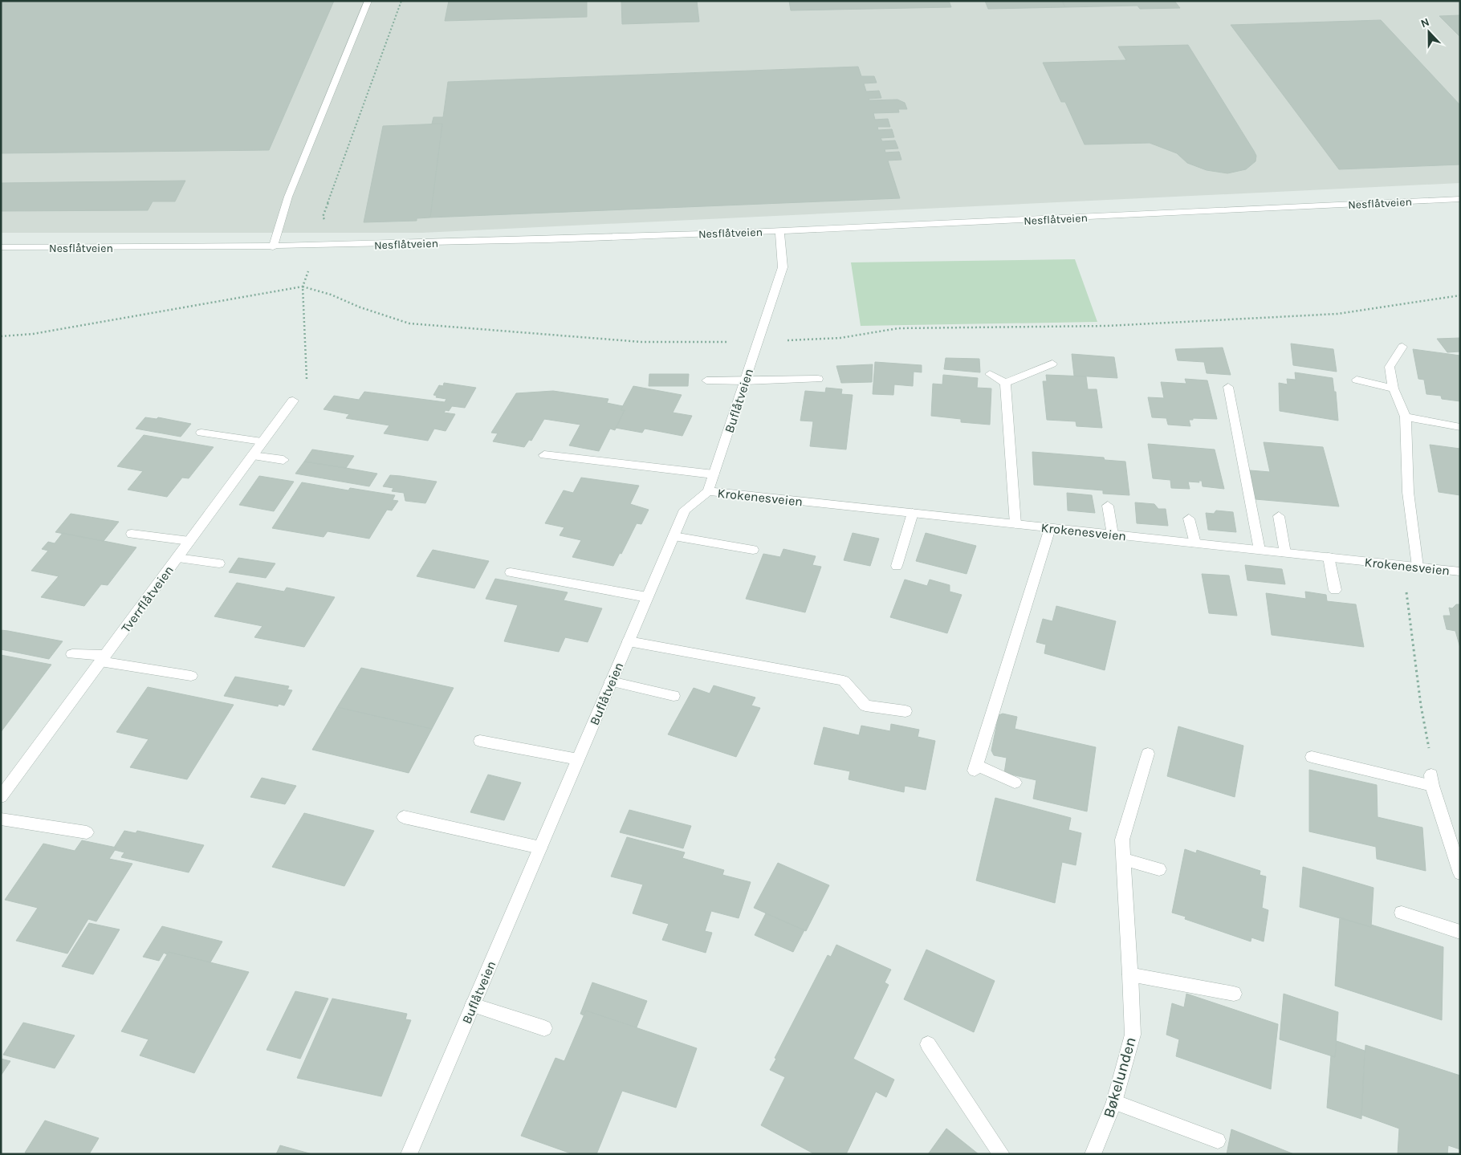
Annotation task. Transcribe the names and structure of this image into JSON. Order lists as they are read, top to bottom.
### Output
{
  "streets": {
    "street": [
      "Nesflåtveien",
      "Buflåtveien",
      "Krokenesveien",
      "Tverrflåtveien",
      "Bøkelunden"
    ]
  },
  "crossings": [
    ["Nesflåtveien", "Buflåtveien"],
    ["Buflåtveien", "Krokenesveien"]
  ],
  "north": "top"
}
